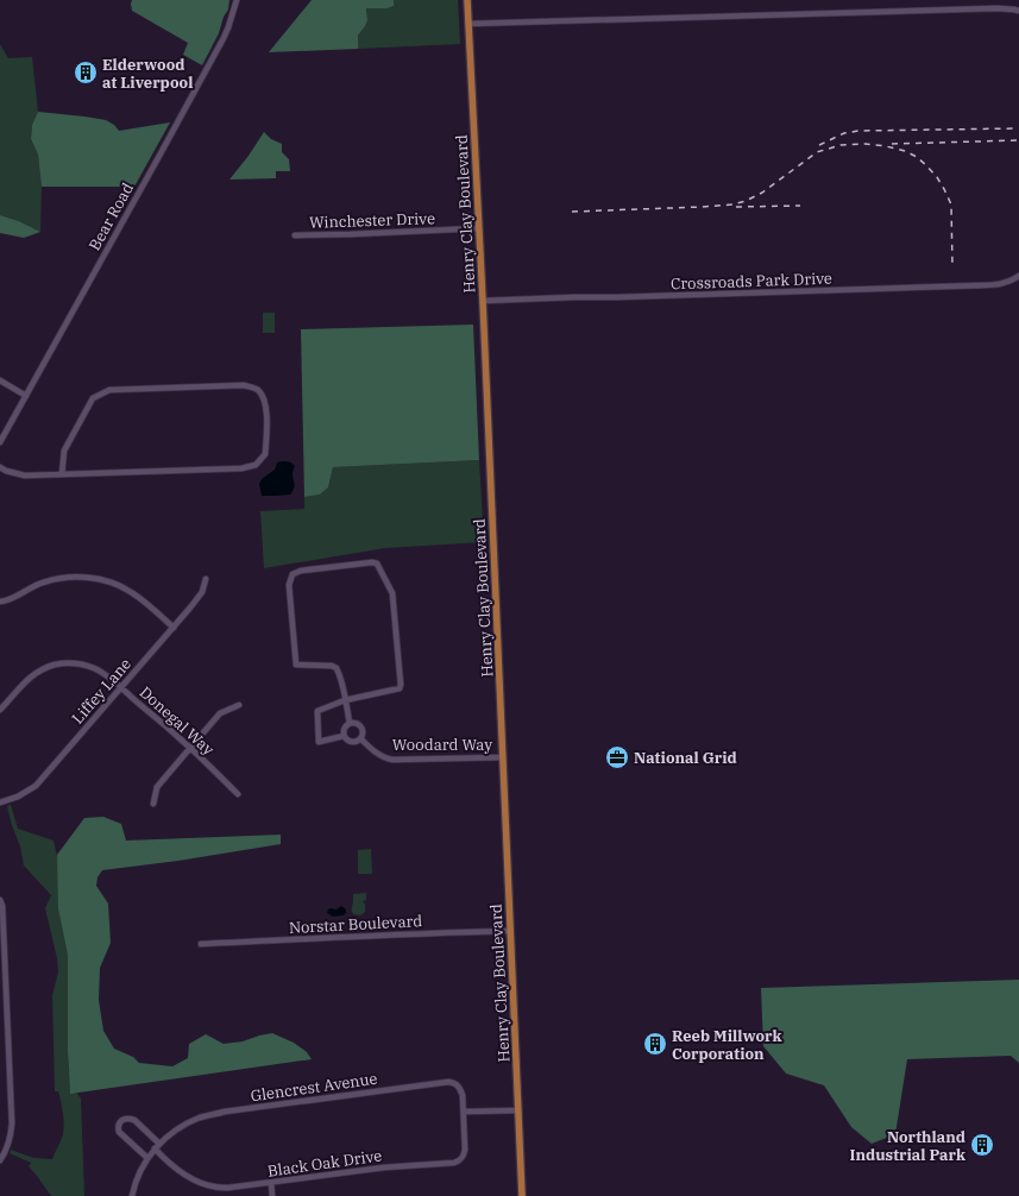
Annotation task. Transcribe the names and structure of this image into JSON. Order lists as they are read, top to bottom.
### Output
{
  "streets": {
    "main road": ["Henry Clay Boulevard"],
    "street": [
      "Bear Road",
      "Winchester Drive",
      "Crossroads Park Drive",
      "Liffey Lane",
      "Donegal Way",
      "Woodard Way",
      "Norstar Boulevard",
      "Glencrest Avenue",
      "Black Oak Drive"
    ]
  },
  "crossings": [
    ["Henry Clay Boulevard", "Winchester Drive"],
    ["Henry Clay Boulevard", "Crossroads Park Drive"],
    ["Henry Clay Boulevard", "Woodard Way"],
    ["Henry Clay Boulevard", "Norstar Boulevard"],
    ["Liffey Lane", "Donegal Way"],
    ["Glencrest Avenue", "Black Oak Drive"]
  ],
  "places": {
    "building": ["Elderwood at Liverpool", "Reeb Millwork Corporation", "Northland Industrial Park"],
    "office": ["National Grid"]
  }
}
